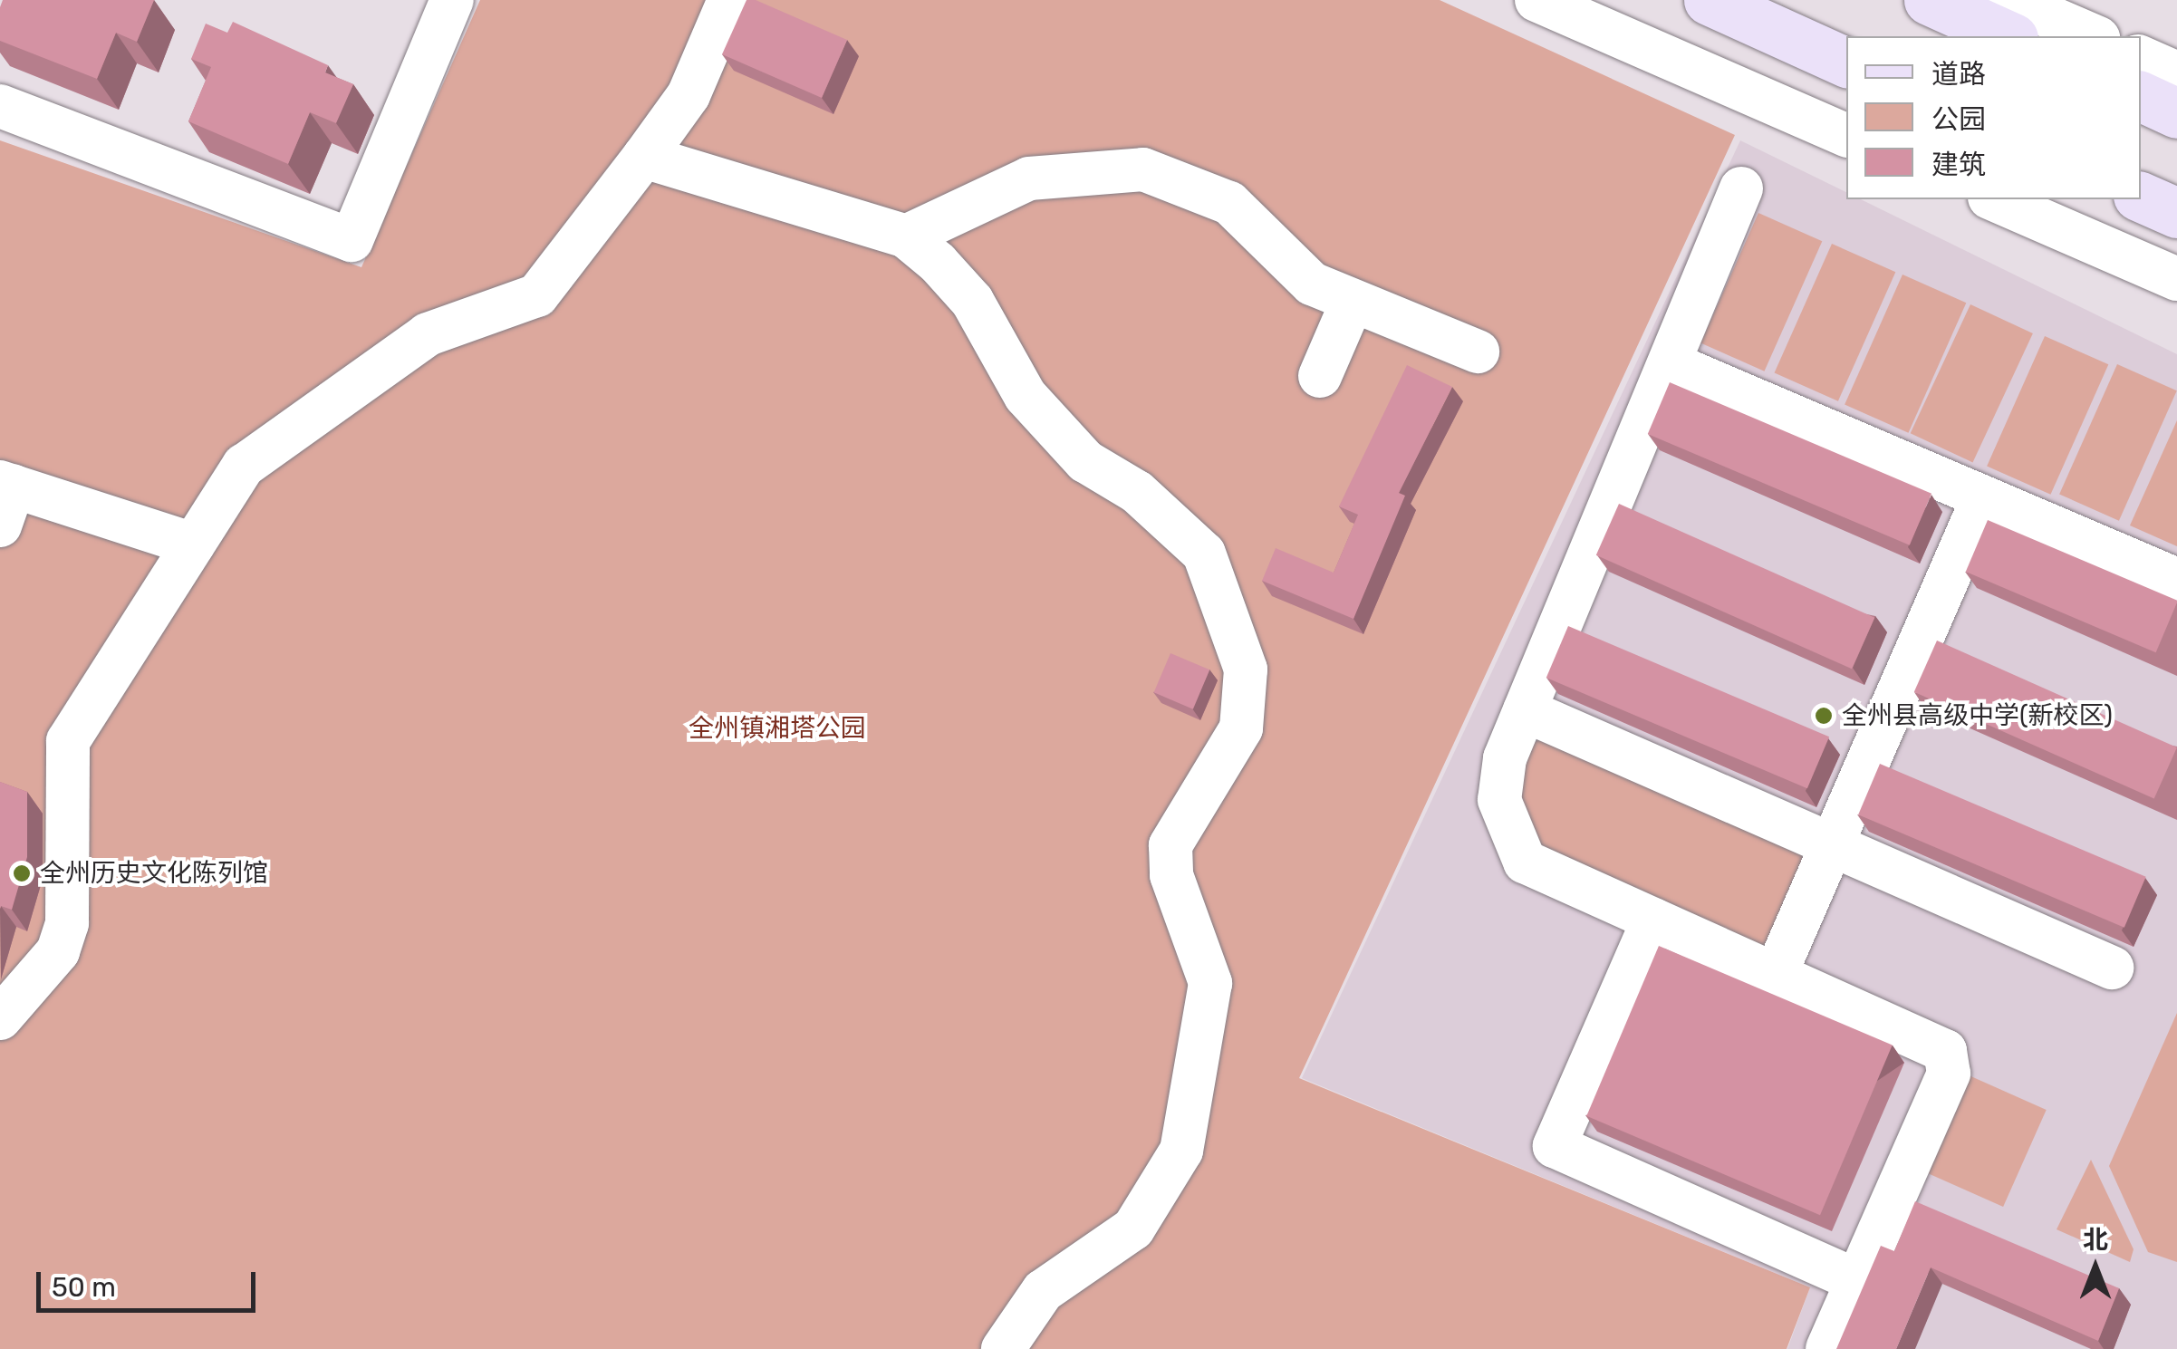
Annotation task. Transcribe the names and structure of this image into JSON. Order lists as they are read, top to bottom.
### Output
{
  "parks": ["全州镇湘塔公园"],
  "places": ["全州县高级中学(新校区)", "全州历史文化陈列馆"],
  "legend": ["道路", "公园", "建筑"],
  "scale_bar": "50 m",
  "north": "top"
}
